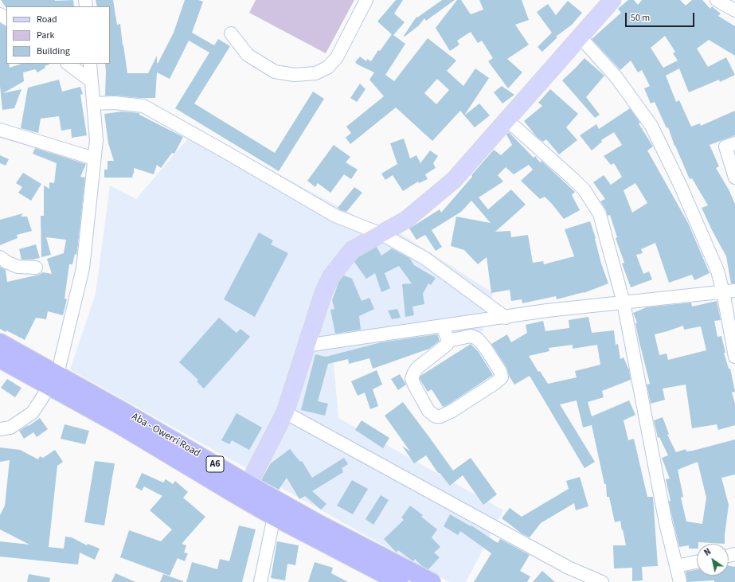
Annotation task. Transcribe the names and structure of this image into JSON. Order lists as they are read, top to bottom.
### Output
{
  "streets": {
    "highway": ["Aba - Owerri Road", "A6"]
  },
  "legend": ["Road", "Park", "Building"],
  "scale_bar": "50 m",
  "north": "top left"
}
